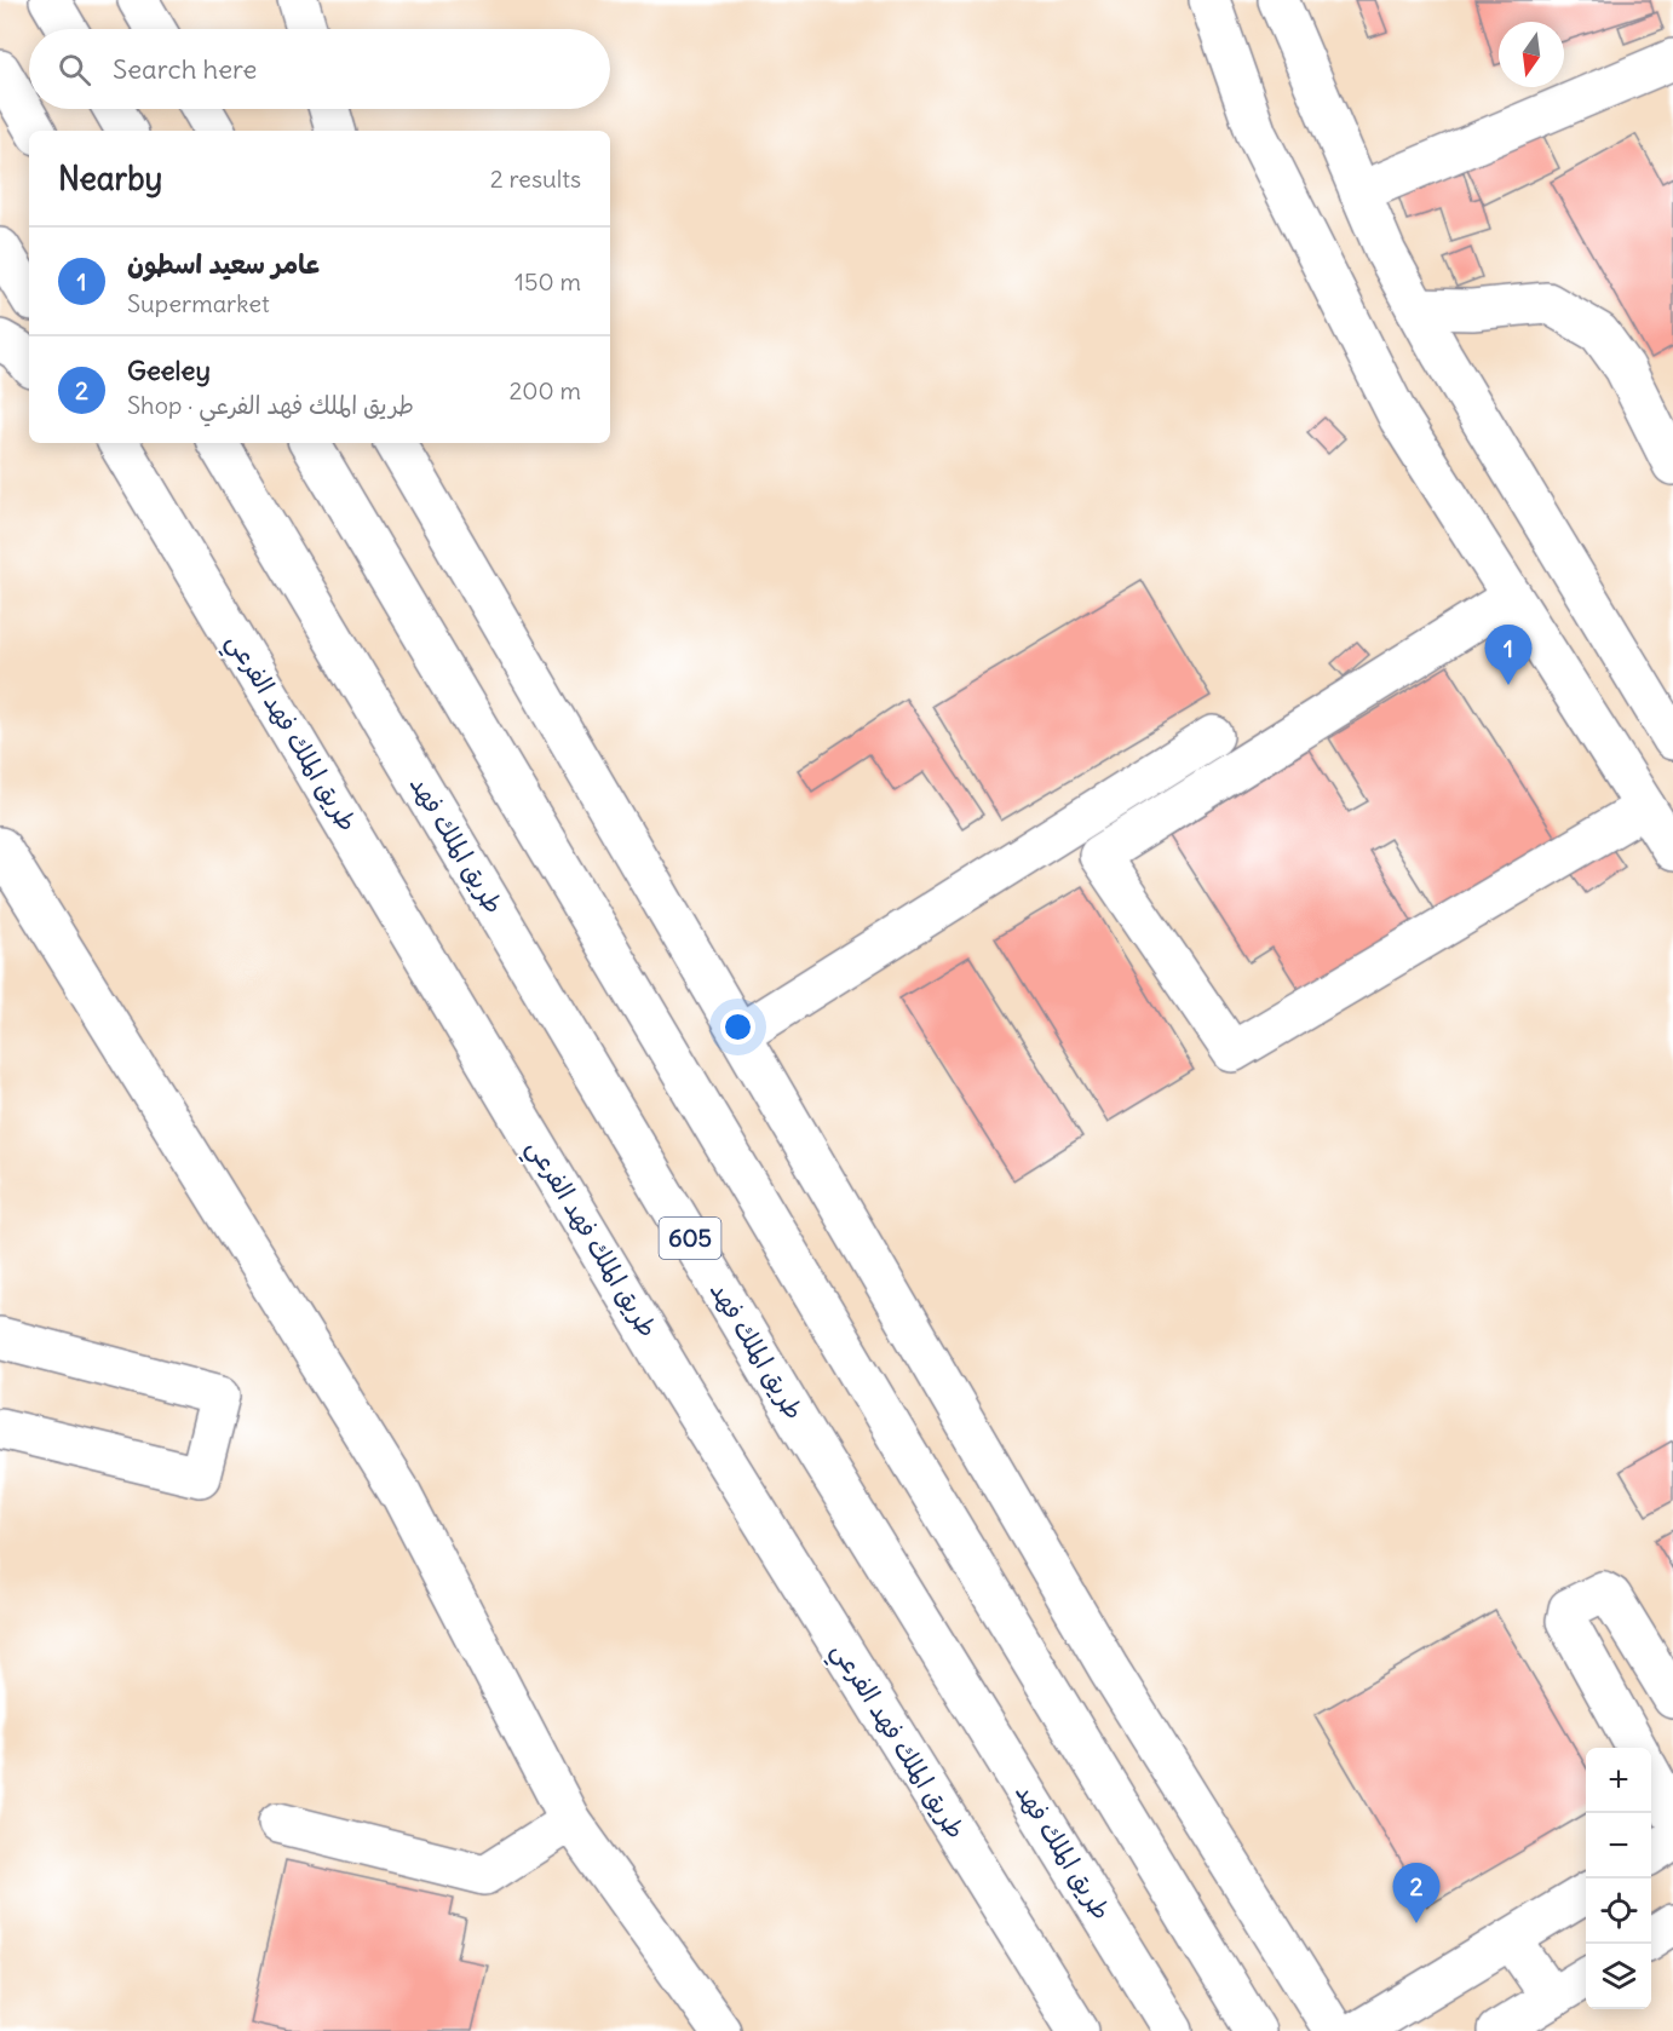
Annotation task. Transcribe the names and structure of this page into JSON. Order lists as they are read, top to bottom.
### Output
{
  "streets": {
    "main road": ["طريق الملك فهد الفرعي", "طريق الملك فهد", "605"]
  },
  "north": "bottom",
  "page": {
    "search": "Search here",
    "heading": ["Nearby", "2 results"],
    "list": [
      {
        "mark": "1",
        "name": "عامر سعيد اسطون",
        "note": "Supermarket",
        "value": "150 m"
      },
      {
        "mark": "2",
        "name": "Geeley",
        "note": "Shop · طريق الملك فهد الفرعي",
        "value": "200 m"
      }
    ],
    "pins": ["1", "2"],
    "map_buttons": ["+", "−"]
  }
}
